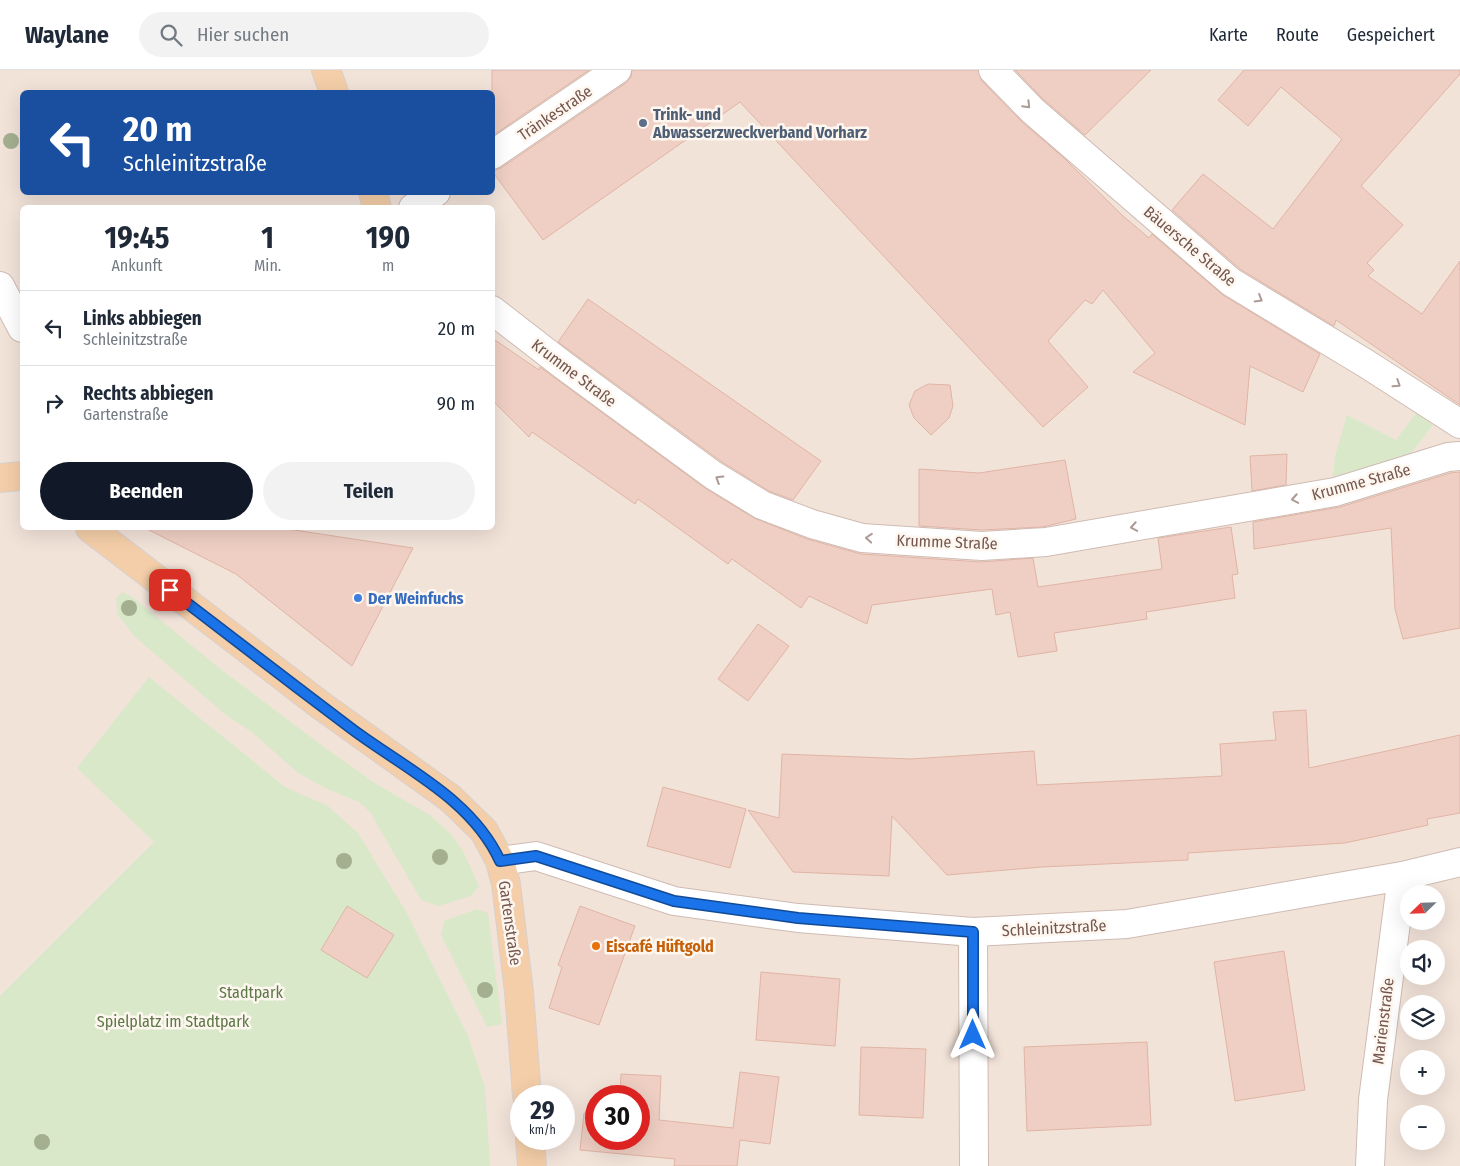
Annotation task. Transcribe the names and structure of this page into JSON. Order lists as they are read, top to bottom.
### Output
{
  "streets": {
    "main road": ["Gartenstraße"],
    "street": [
      "Tränkestraße",
      "Bäuersche Straße",
      "Krumme Straße",
      "Schleinitzstraße",
      "Marienstraße"
    ]
  },
  "crossings": [
    ["Gartenstraße", "Schleinitzstraße"],
    ["Schleinitzstraße", "Marienstraße"]
  ],
  "one_way": ["Bäuersche Straße", "Krumme Straße"],
  "parks": ["Stadtpark", "Spielplatz im Stadtpark"],
  "places": ["Trink- und Abwasserzweckverband Vorharz", "Der Weinfuchs", "Eiscafé Hüftgold"],
  "north": "bottom left",
  "page": {
    "header": "Waylane",
    "search": "Hier suchen",
    "nav": ["Karte", "Route", "Gespeichert"],
    "turn": ["20 m", "Schleinitzstraße"],
    "eta": [
      "19:45",
      "Ankunft",
      "1",
      "Min.",
      "190",
      "m"
    ],
    "list": [
      {
        "name": "Links abbiegen",
        "note": "Schleinitzstraße",
        "value": "20 m"
      },
      {
        "name": "Rechts abbiegen",
        "note": "Gartenstraße",
        "value": "90 m"
      }
    ],
    "buttons": ["Beenden", "Teilen"],
    "map_buttons": ["+", "−"],
    "speed": "29 km/h",
    "limit": "30"
  }
}
